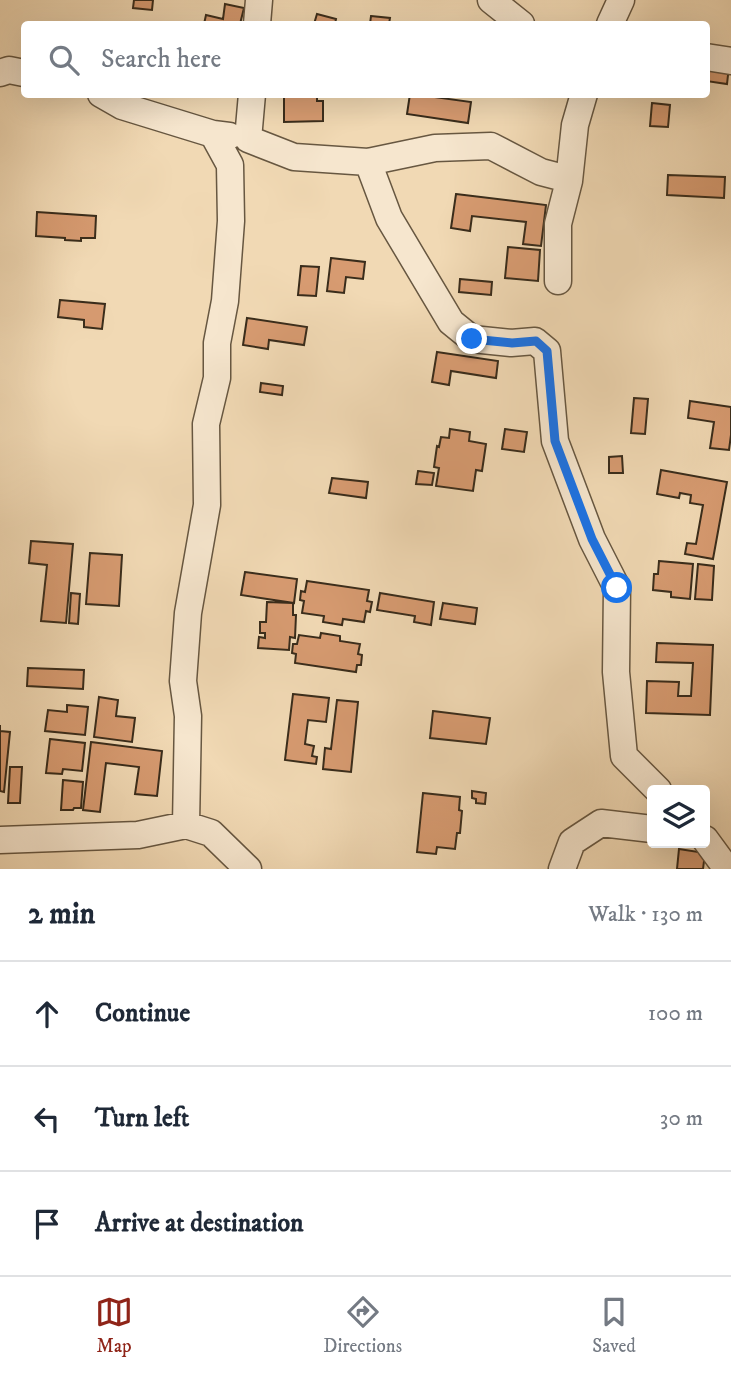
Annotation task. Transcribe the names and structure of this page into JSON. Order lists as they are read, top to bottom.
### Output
{
  "page": {
    "search": "Search here",
    "heading": ["2 min", "Walk · 130 m"],
    "list": [
      ["Continue", "100 m"],
      ["Turn left", "30 m"],
      "Arrive at destination"
    ],
    "nav": ["Map", "Directions", "Saved"]
  }
}
